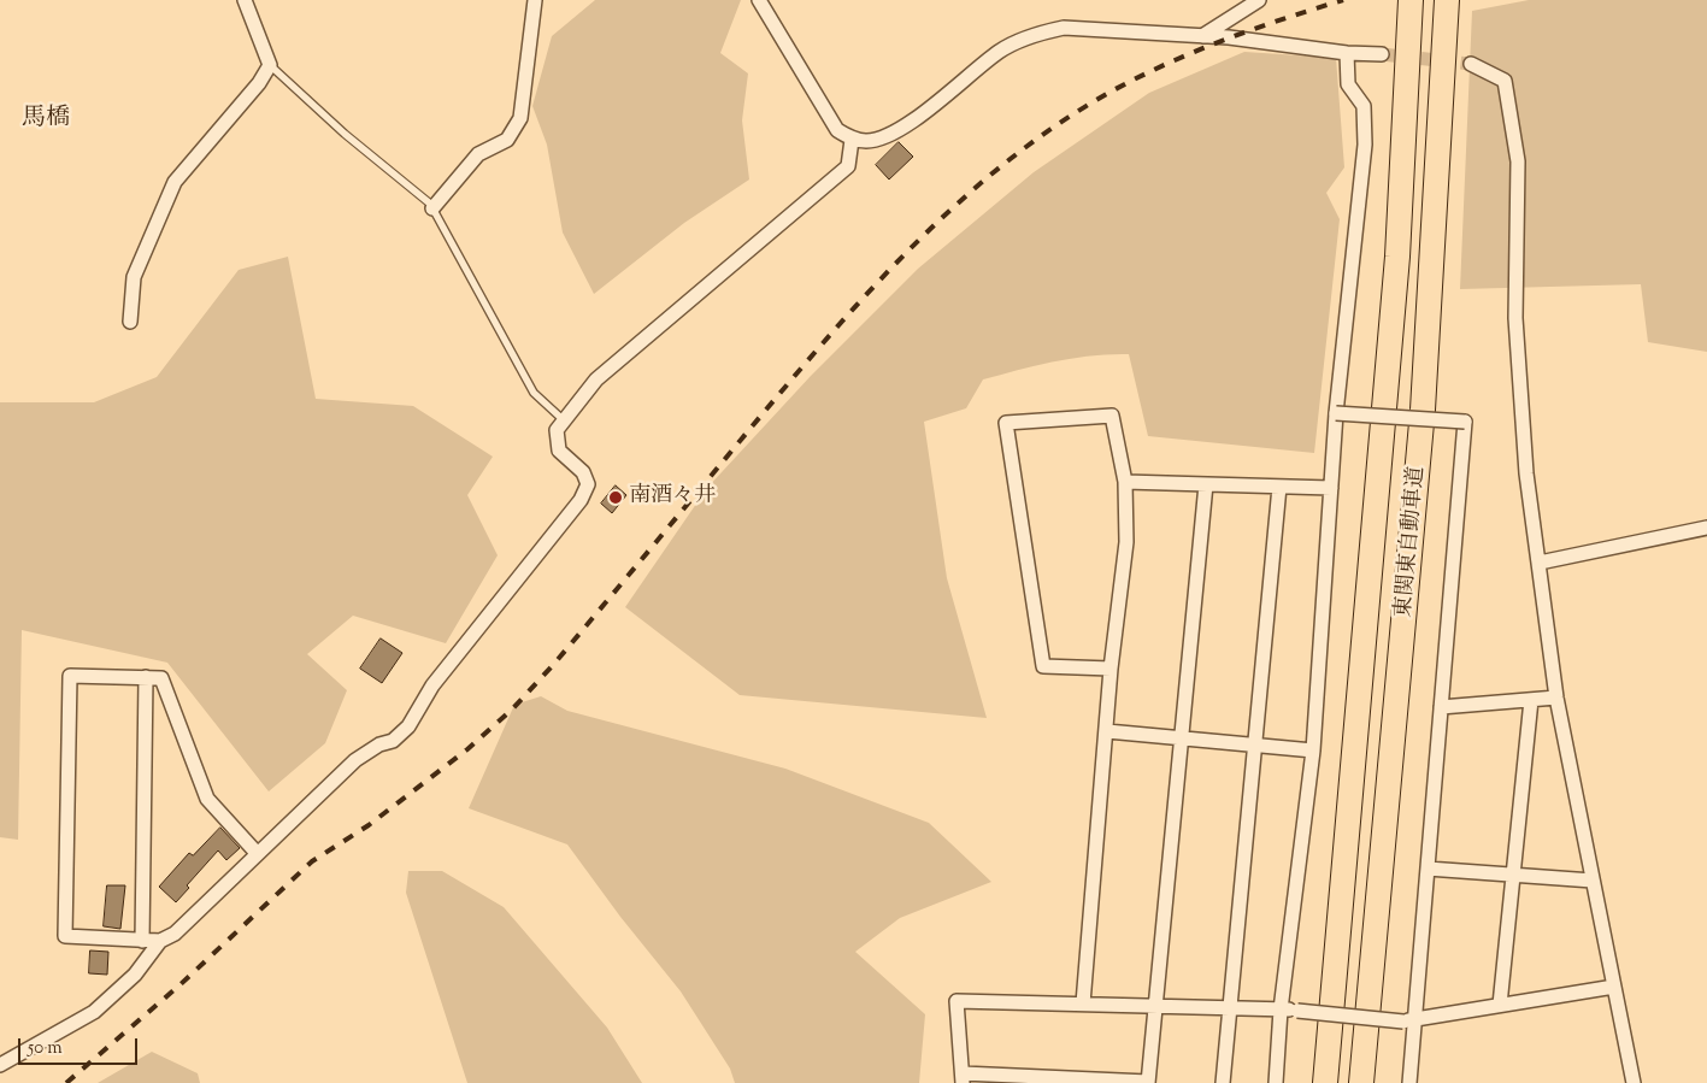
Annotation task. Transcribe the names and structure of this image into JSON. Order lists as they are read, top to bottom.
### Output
{
  "streets": {
    "highway": ["東関東自動車道"]
  },
  "districts": ["馬橋"],
  "places": ["南酒々井"],
  "scale_bar": "50 m"
}
